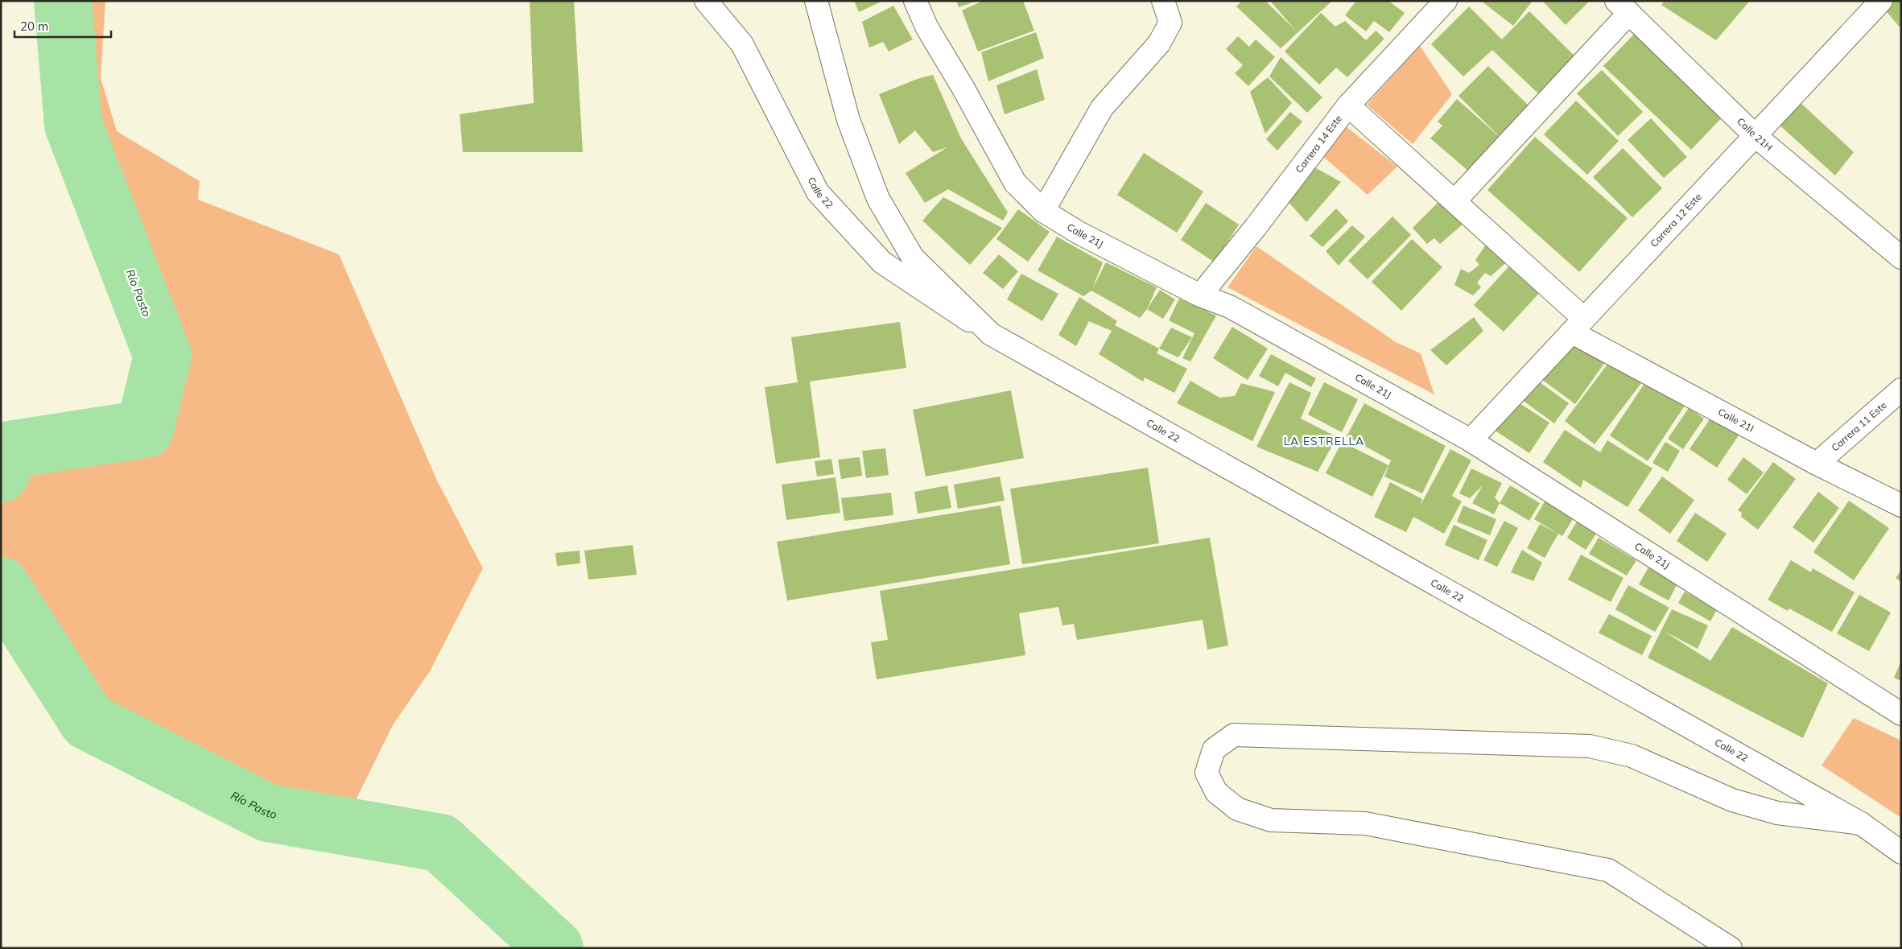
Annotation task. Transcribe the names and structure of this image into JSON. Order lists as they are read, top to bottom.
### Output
{
  "streets": {
    "street": [
      "Calle 21H",
      "Carrera 14 Este",
      "Calle 22",
      "Carrera 12 Este",
      "Calle 21J",
      "Calle 21I",
      "Carrera 11 Este"
    ]
  },
  "crossings": [
    ["Calle 21H", "Carrera 12 Este"],
    ["Carrera 14 Este", "Calle 21J"],
    ["Carrera 14 Este", "Calle 21I"],
    ["Carrera 12 Este", "Calle 21J"],
    ["Carrera 12 Este", "Calle 21I"],
    ["Calle 21I", "Carrera 11 Este"]
  ],
  "districts": ["LA ESTRELLA"],
  "water": ["Río Pasto"],
  "scale_bar": "20 m"
}
